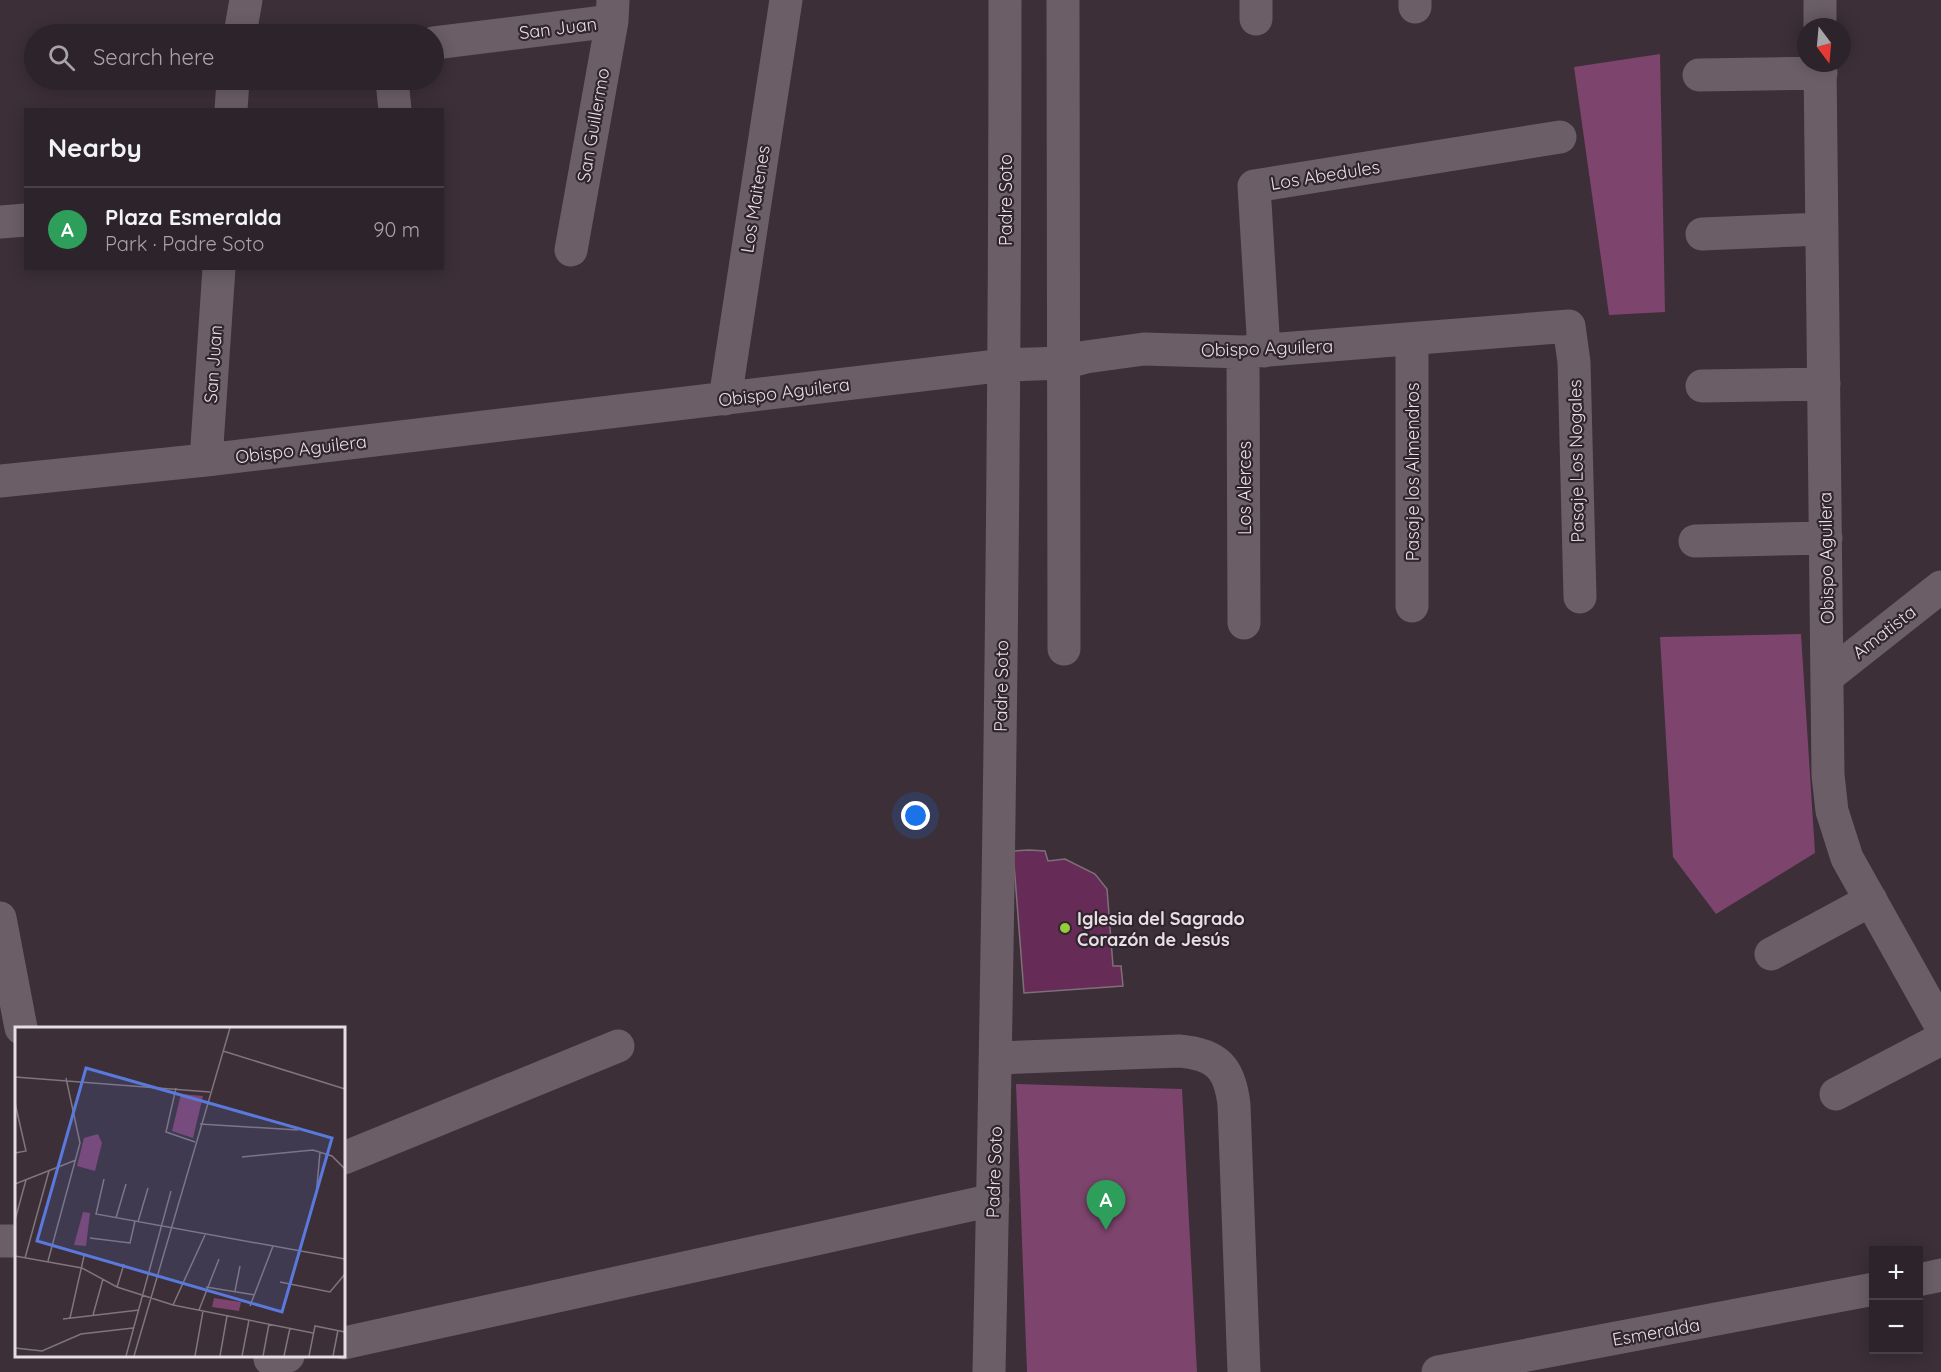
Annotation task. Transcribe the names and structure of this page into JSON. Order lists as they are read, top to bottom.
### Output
{
  "streets": {
    "street": [
      "San Juan",
      "San Guillermo",
      "Los Abedules",
      "Los Maitenes",
      "Padre Soto",
      "Obispo Aguilera",
      "Pasaje Los Nogales",
      "Pasaje los Almendros",
      "Los Alerces",
      "Amatista",
      "Esmeralda"
    ]
  },
  "crossings": [
    ["San Juan", "San Guillermo"],
    ["San Juan", "Obispo Aguilera"],
    ["Los Abedules", "Obispo Aguilera"],
    ["Los Abedules", "Los Alerces"],
    ["Los Maitenes", "Obispo Aguilera"],
    ["Padre Soto", "Obispo Aguilera"],
    ["Obispo Aguilera", "Pasaje Los Nogales"],
    ["Obispo Aguilera", "Pasaje los Almendros"],
    ["Obispo Aguilera", "Los Alerces"],
    ["Obispo Aguilera", "Amatista"]
  ],
  "places": ["Iglesia del Sagrado Corazón de Jesús"],
  "north": "bottom",
  "page": {
    "search": "Search here",
    "heading": "Nearby",
    "list": [
      {
        "mark": "A",
        "name": "Plaza Esmeralda",
        "note": "Park · Padre Soto",
        "value": "90 m"
      }
    ],
    "pins": "A",
    "map_buttons": ["+", "−"]
  }
}
